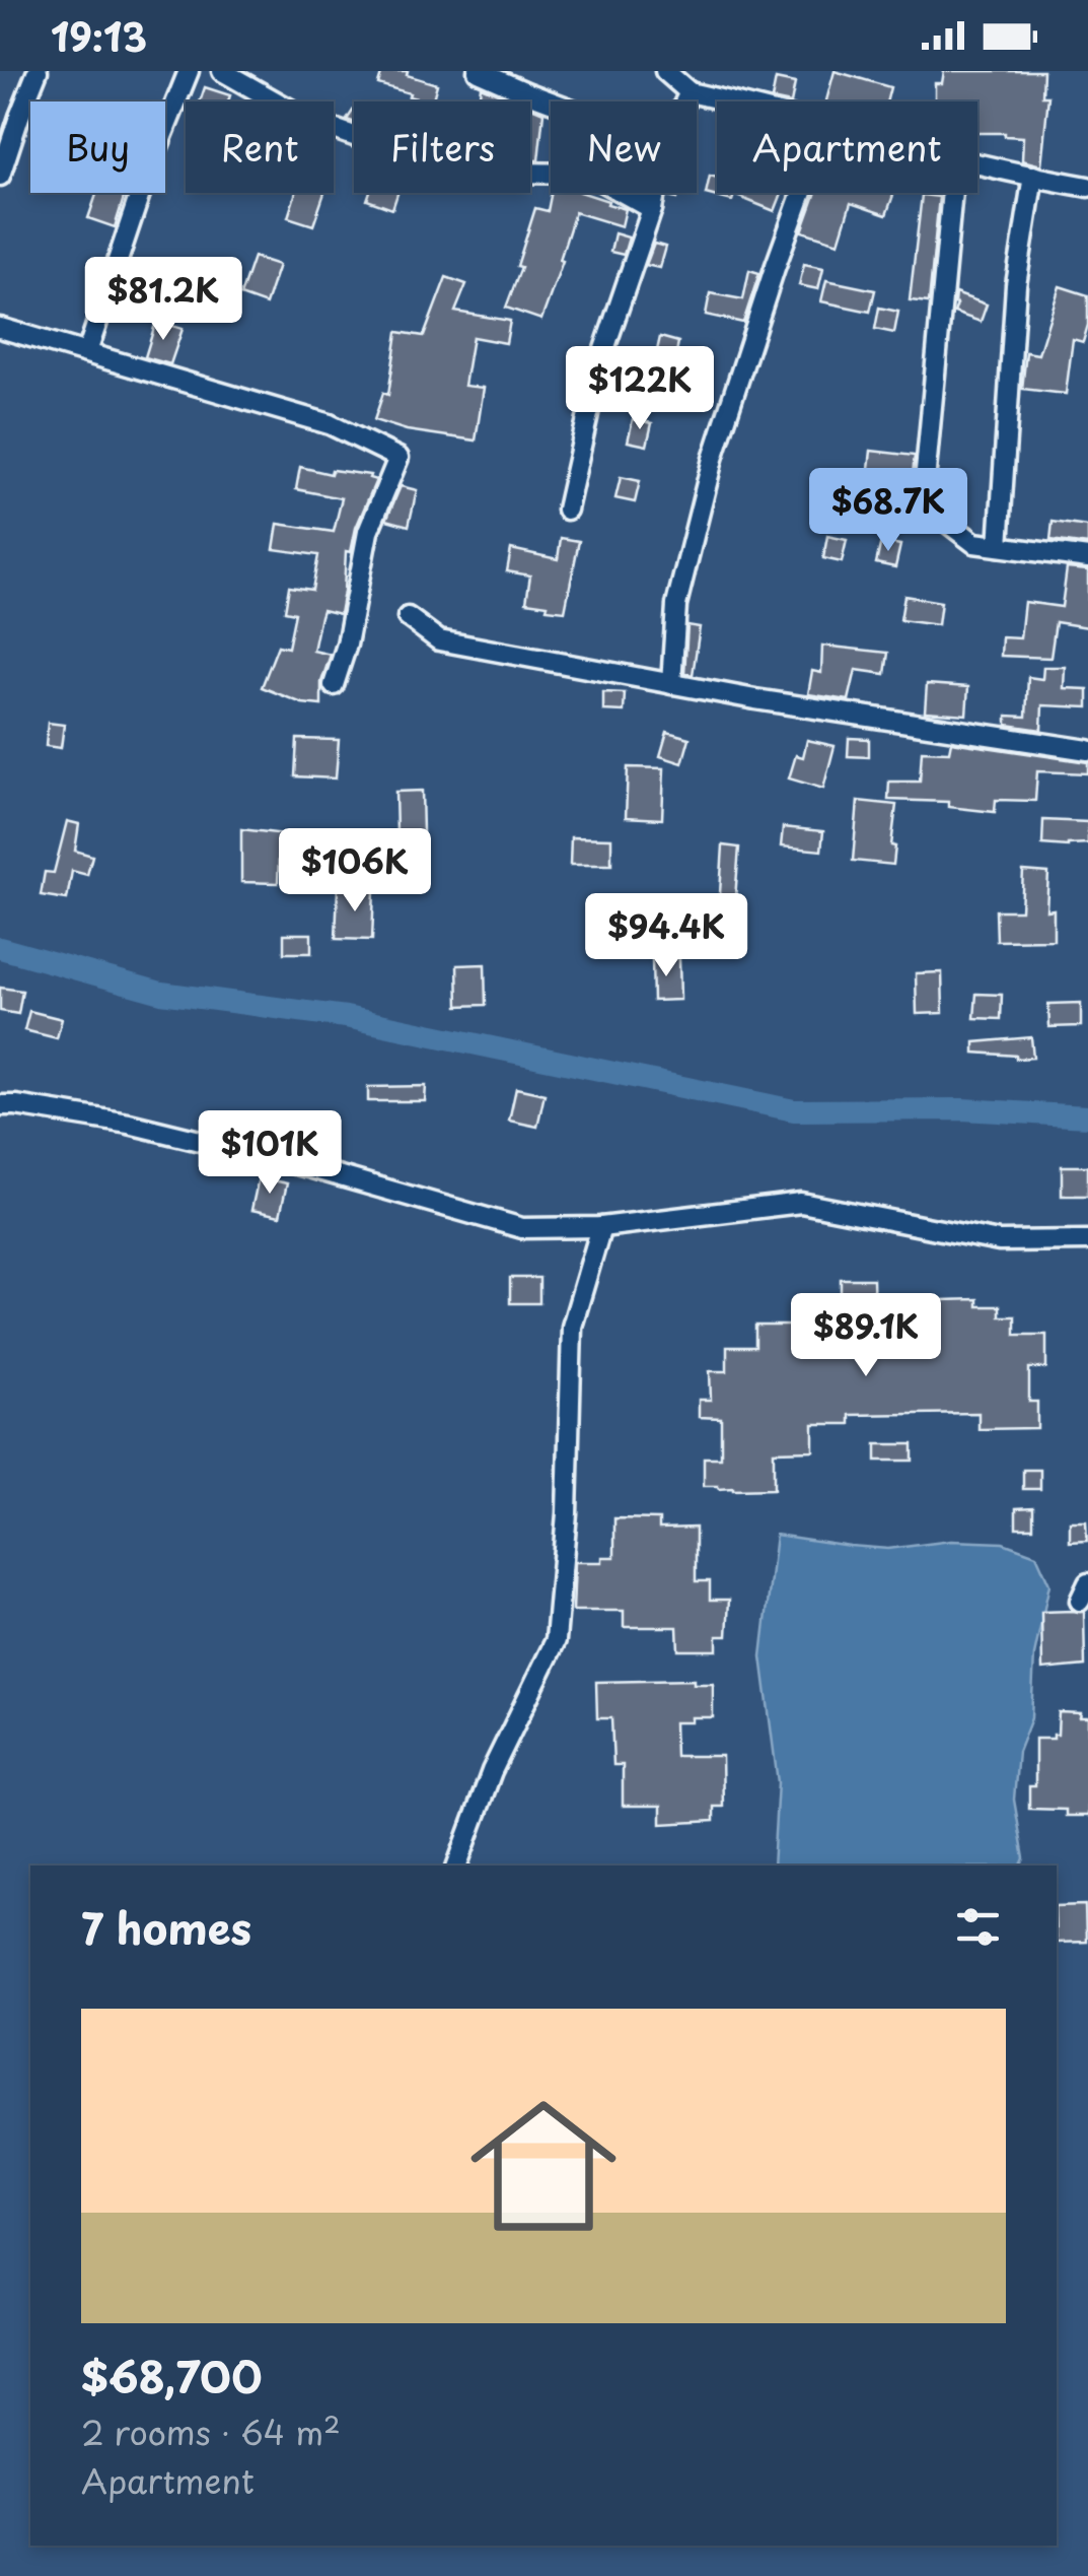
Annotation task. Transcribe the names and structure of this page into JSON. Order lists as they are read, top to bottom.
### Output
{
  "page": {
    "status": "19:13",
    "chip": [
      "Buy",
      "Rent",
      "Filters",
      "New",
      "Apartment"
    ],
    "price": [
      "$81.2K",
      "$122K",
      "$68.7K",
      "$106K",
      "$94.4K",
      "$101K",
      "$89.1K"
    ],
    "heading": "7 homes",
    "list": [
      {
        "name": "$68,700",
        "note": "2 rooms · 64 m² · Apartment"
      }
    ]
  }
}
